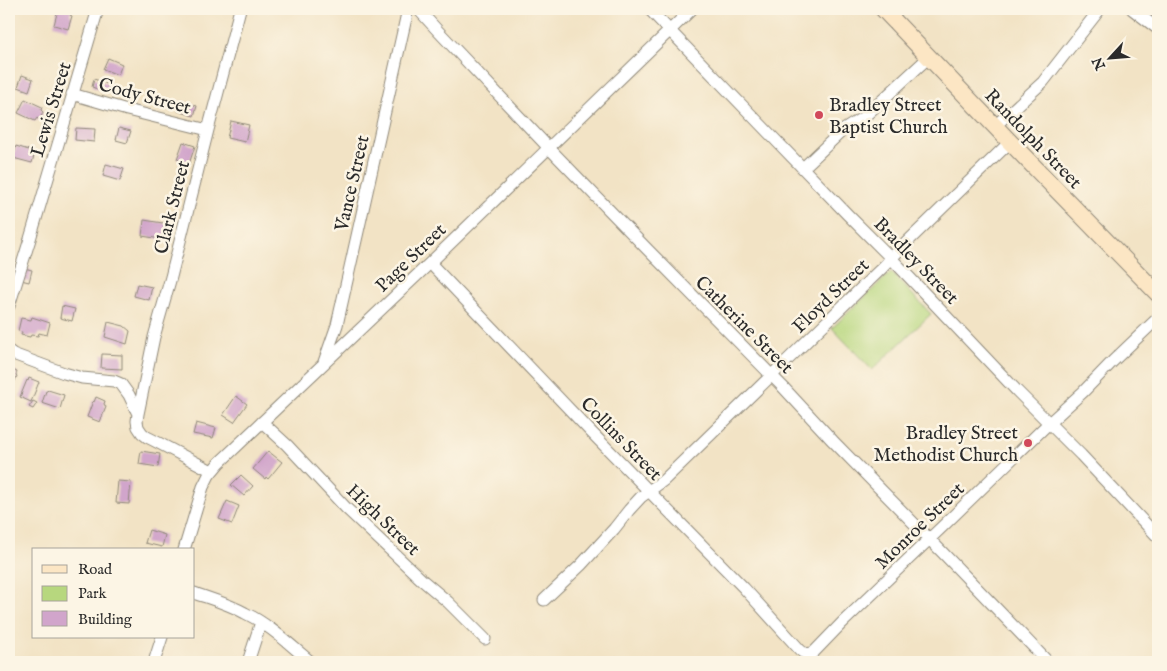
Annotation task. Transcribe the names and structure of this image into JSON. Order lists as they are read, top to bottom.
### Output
{
  "streets": {
    "street": [
      "Cody Street",
      "Lewis Street",
      "Randolph Street",
      "Vance Street",
      "Clark Street",
      "Page Street",
      "Bradley Street",
      "Floyd Street",
      "Catherine Street",
      "Collins Street",
      "High Street",
      "Monroe Street"
    ]
  },
  "crossings": [
    ["Cody Street", "Lewis Street"],
    ["Cody Street", "Clark Street"],
    ["Randolph Street", "Floyd Street"],
    ["Vance Street", "Page Street"],
    ["Page Street", "Bradley Street"],
    ["Page Street", "Catherine Street"],
    ["Page Street", "Collins Street"],
    ["Page Street", "High Street"],
    ["Bradley Street", "Floyd Street"],
    ["Bradley Street", "Monroe Street"],
    ["Floyd Street", "Catherine Street"],
    ["Floyd Street", "Collins Street"],
    ["Catherine Street", "Monroe Street"],
    ["Collins Street", "Monroe Street"]
  ],
  "places": ["Bradley Street Baptist Church", "Bradley Street Methodist Church"],
  "legend": ["Road", "Park", "Building"],
  "north": "bottom left"
}
